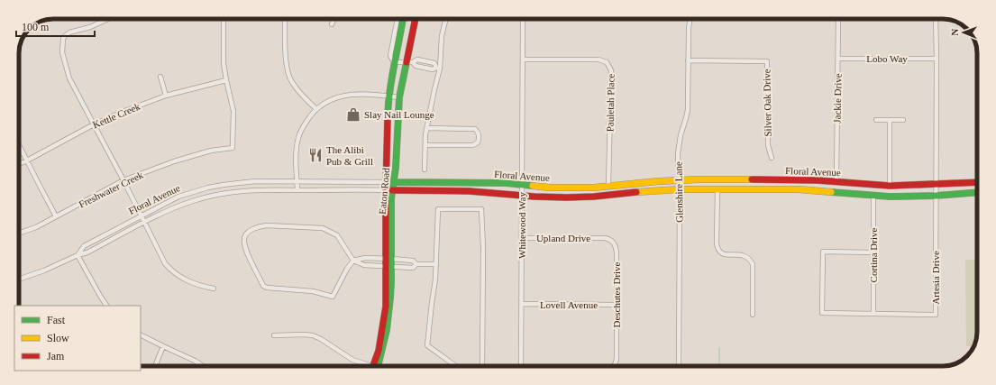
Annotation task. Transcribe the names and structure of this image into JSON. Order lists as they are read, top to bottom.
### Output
{
  "streets": {
    "street": [
      "Lobo Way",
      "Jackie Drive",
      "Pauletah Place",
      "Silver Oak Drive",
      "Kettle Creek",
      "Floral Avenue",
      "Freshwater Creek",
      "Eaton Road",
      "Glenshire Lane",
      "Whitewood Way",
      "Upland Drive",
      "Cortina Drive",
      "Artesia Drive",
      "Deschutes Drive",
      "Lovell Avenue"
    ]
  },
  "crossings": [
    ["Lobo Way", "Jackie Drive"],
    ["Lobo Way", "Artesia Drive"],
    ["Jackie Drive", "Floral Avenue"],
    ["Pauletah Place", "Floral Avenue"],
    ["Pauletah Place", "Whitewood Way"],
    ["Silver Oak Drive", "Glenshire Lane"],
    ["Kettle Creek", "Freshwater Creek"],
    ["Floral Avenue", "Eaton Road"],
    ["Floral Avenue", "Glenshire Lane"],
    ["Floral Avenue", "Whitewood Way"],
    ["Floral Avenue", "Cortina Drive"],
    ["Floral Avenue", "Artesia Drive"],
    ["Whitewood Way", "Upland Drive"],
    ["Whitewood Way", "Lovell Avenue"],
    ["Upland Drive", "Deschutes Drive"],
    ["Cortina Drive", "Artesia Drive"],
    ["Deschutes Drive", "Lovell Avenue"]
  ],
  "places": {
    "shop": ["Slay Nail Lounge"],
    "restaurant": ["The Alibi Pub & Grill"]
  },
  "legend": ["Fast", "Slow", "Jam"],
  "scale_bar": "100 m",
  "north": "left"
}
